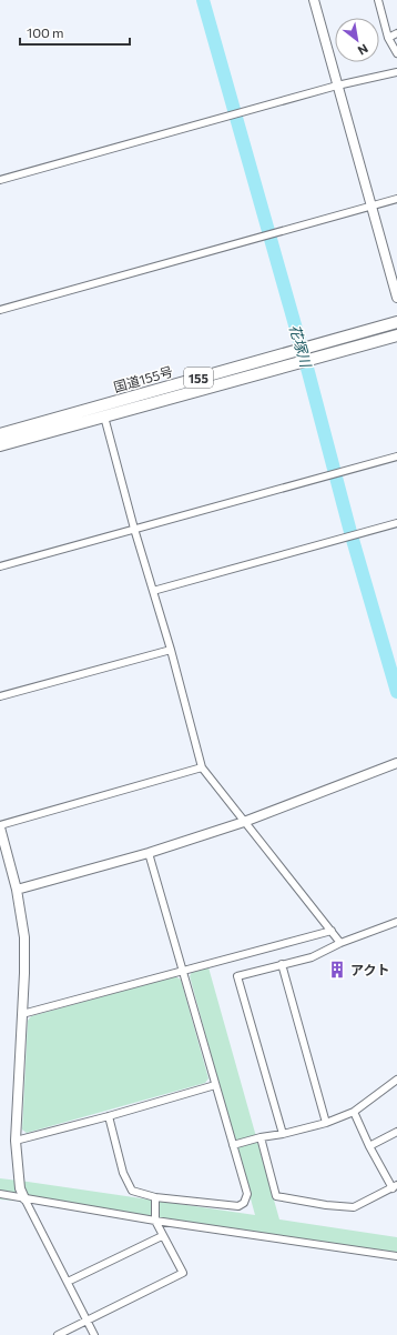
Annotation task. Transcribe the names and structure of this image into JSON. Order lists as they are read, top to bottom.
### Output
{
  "streets": {
    "highway": ["155", "国道155号"]
  },
  "water": ["花塚川"],
  "places": {
    "building": ["アクト"]
  },
  "scale_bar": "100 m",
  "north": "bottom right"
}
